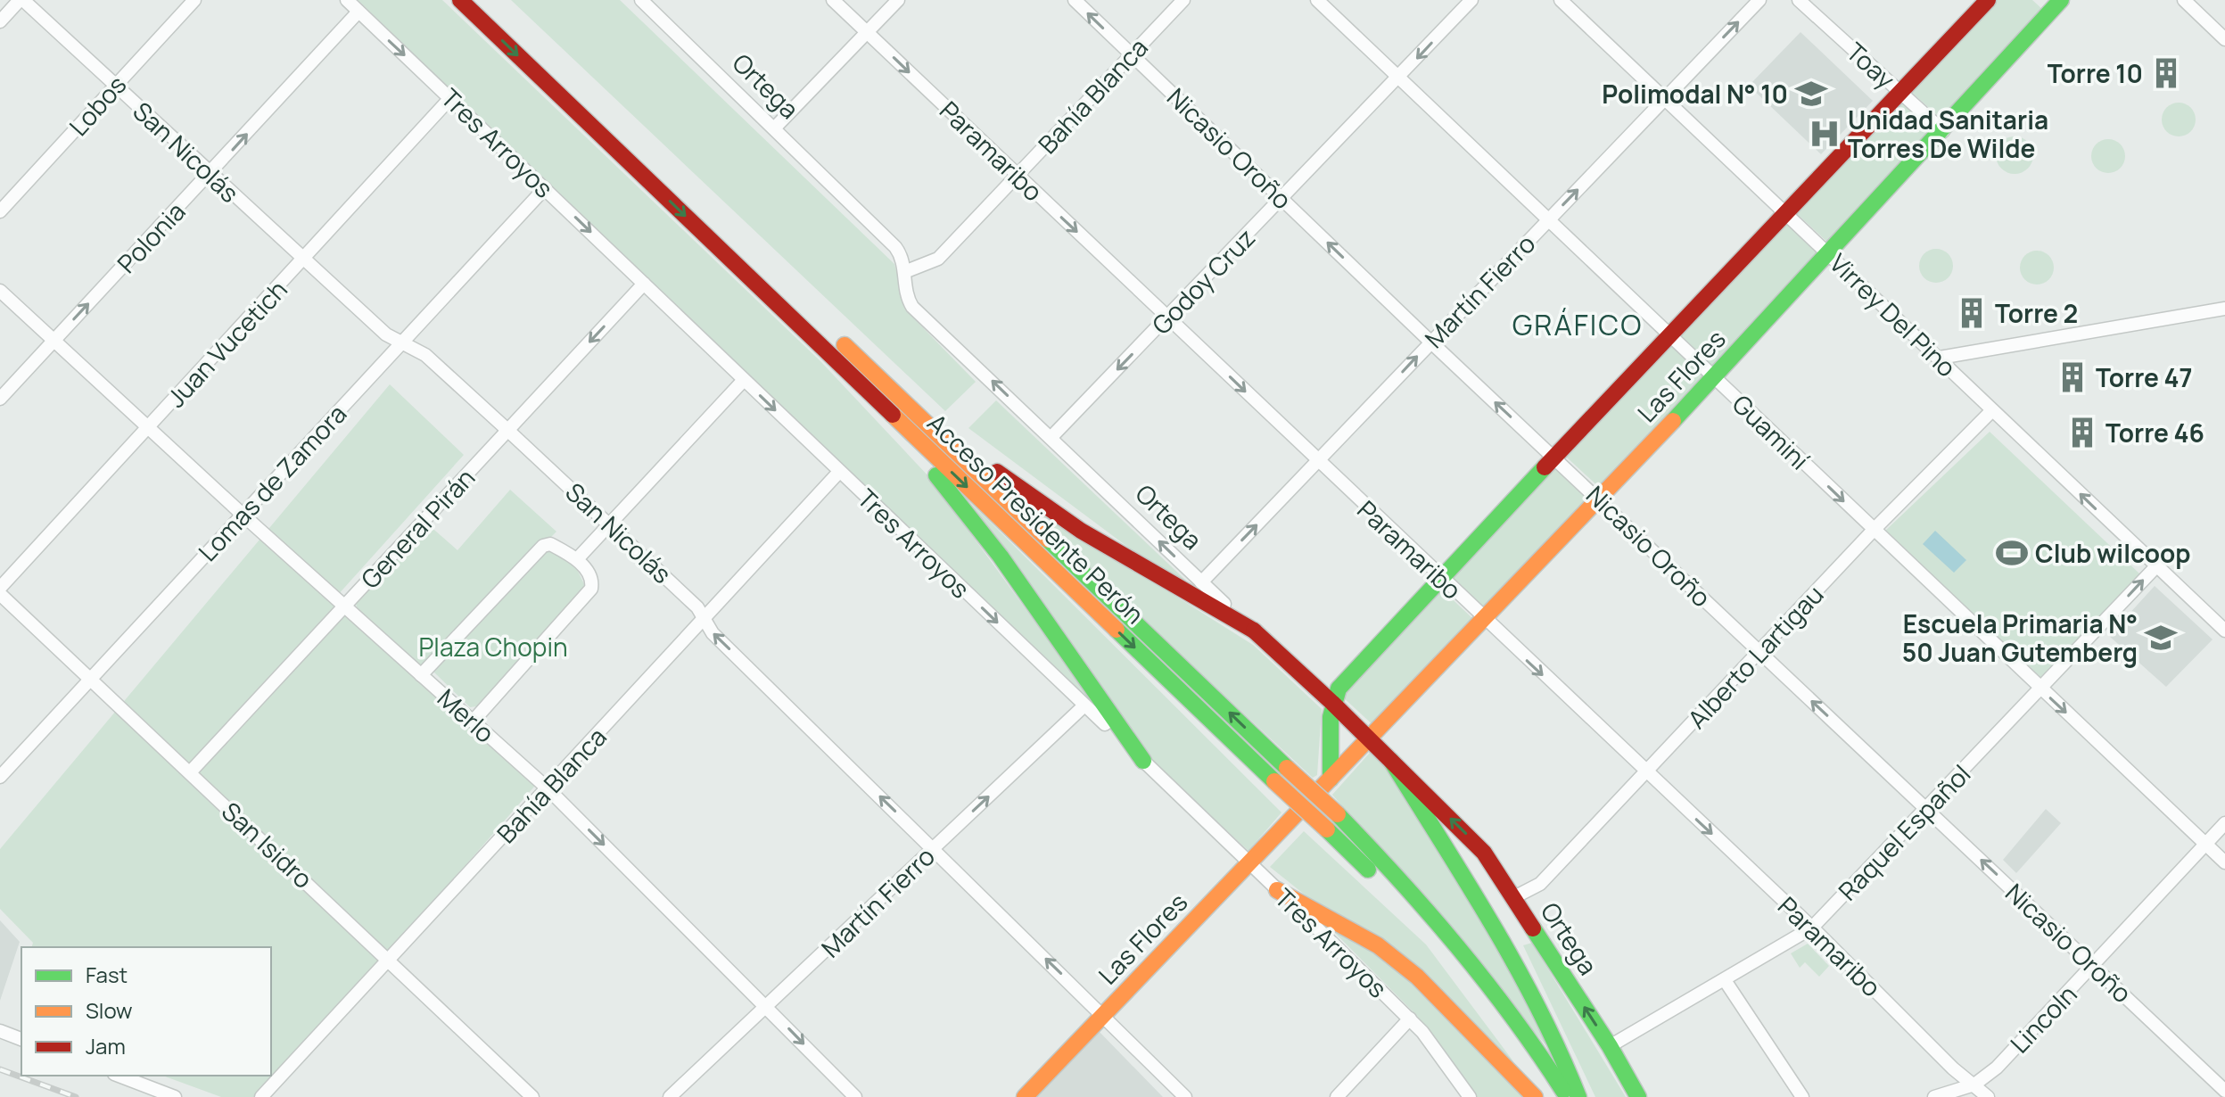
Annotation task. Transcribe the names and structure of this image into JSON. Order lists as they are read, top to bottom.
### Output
{
  "streets": {
    "main road": ["Ortega", "Las Flores", "Acceso Presidente Perón"],
    "street": [
      "Toay",
      "Bahía Blanca",
      "Lobos",
      "Tres Arroyos",
      "Nicasio Oroño",
      "Paramaribo",
      "San Nicolás",
      "Polonia",
      "Godoy Cruz",
      "Martín Fierro",
      "Virrey Del Pino",
      "Juan Vucetich",
      "Guaminí",
      "Lomas de Zamora",
      "General Pirán",
      "Alberto Lartigau",
      "Merlo",
      "Raquel Español",
      "San Isidro",
      "Lincoln"
    ]
  },
  "crossings": [
    ["Toay", "Las Flores"],
    ["Ortega", "Bahía Blanca"],
    ["Ortega", "Godoy Cruz"],
    ["Ortega", "Martín Fierro"],
    ["Ortega", "Las Flores"],
    ["Ortega", "Alberto Lartigau"],
    ["Ortega", "Raquel Español"],
    ["Bahía Blanca", "Tres Arroyos"],
    ["Bahía Blanca", "Nicasio Oroño"],
    ["Bahía Blanca", "Paramaribo"],
    ["Bahía Blanca", "San Nicolás"],
    ["Bahía Blanca", "Merlo"],
    ["Bahía Blanca", "San Isidro"],
    ["Lobos", "San Nicolás"],
    ["Tres Arroyos", "Polonia"],
    ["Tres Arroyos", "Martín Fierro"],
    ["Tres Arroyos", "Juan Vucetich"],
    ["Tres Arroyos", "Las Flores"],
    ["Tres Arroyos", "Lomas de Zamora"],
    ["Tres Arroyos", "General Pirán"],
    ["Nicasio Oroño", "Godoy Cruz"],
    ["Nicasio Oroño", "Martín Fierro"],
    ["Nicasio Oroño", "Las Flores"],
    ["Nicasio Oroño", "Alberto Lartigau"],
    ["Nicasio Oroño", "Raquel Español"],
    ["Nicasio Oroño", "Lincoln"],
    ["Paramaribo", "Godoy Cruz"],
    ["Paramaribo", "Martín Fierro"],
    ["Paramaribo", "Las Flores"],
    ["Paramaribo", "Alberto Lartigau"],
    ["Paramaribo", "Raquel Español"],
    ["Paramaribo", "Lincoln"],
    ["San Nicolás", "Polonia"],
    ["San Nicolás", "Martín Fierro"],
    ["San Nicolás", "Juan Vucetich"],
    ["San Nicolás", "Las Flores"],
    ["San Nicolás", "Lomas de Zamora"],
    ["San Nicolás", "General Pirán"],
    ["Polonia", "Merlo"],
    ["Godoy Cruz", "Guaminí"],
    ["Martín Fierro", "Virrey Del Pino"],
    ["Martín Fierro", "Guaminí"],
    ["Martín Fierro", "Merlo"],
    ["Virrey Del Pino", "Las Flores"],
    ["Virrey Del Pino", "Alberto Lartigau"],
    ["Virrey Del Pino", "Raquel Español"],
    ["Juan Vucetich", "Merlo"],
    ["Las Flores", "Guaminí"],
    ["Guaminí", "Alberto Lartigau"],
    ["Guaminí", "Raquel Español"],
    ["Guaminí", "Lincoln"],
    ["Lomas de Zamora", "Merlo"],
    ["Lomas de Zamora", "San Isidro"],
    ["General Pirán", "Merlo"],
    ["General Pirán", "San Isidro"]
  ],
  "one_way": [
    "Ortega",
    "Tres Arroyos",
    "Nicasio Oroño",
    "Paramaribo",
    "Polonia",
    "Godoy Cruz",
    "Martín Fierro",
    "Guaminí",
    "Merlo"
  ],
  "districts": ["GRÁFICO"],
  "parks": ["Plaza Chopin"],
  "places": {
    "building": [
      "Torre 10",
      "Torre 2",
      "Torre 47",
      "Torre 46"
    ],
    "school or university": ["Polimodal N° 10", "Escuela Primaria N° 50 Juan Gutemberg"],
    "hospital": ["Unidad Sanitaria Torres De Wilde"],
    "sports": ["Club wilcoop"]
  },
  "legend": ["Fast", "Slow", "Jam"]
}
